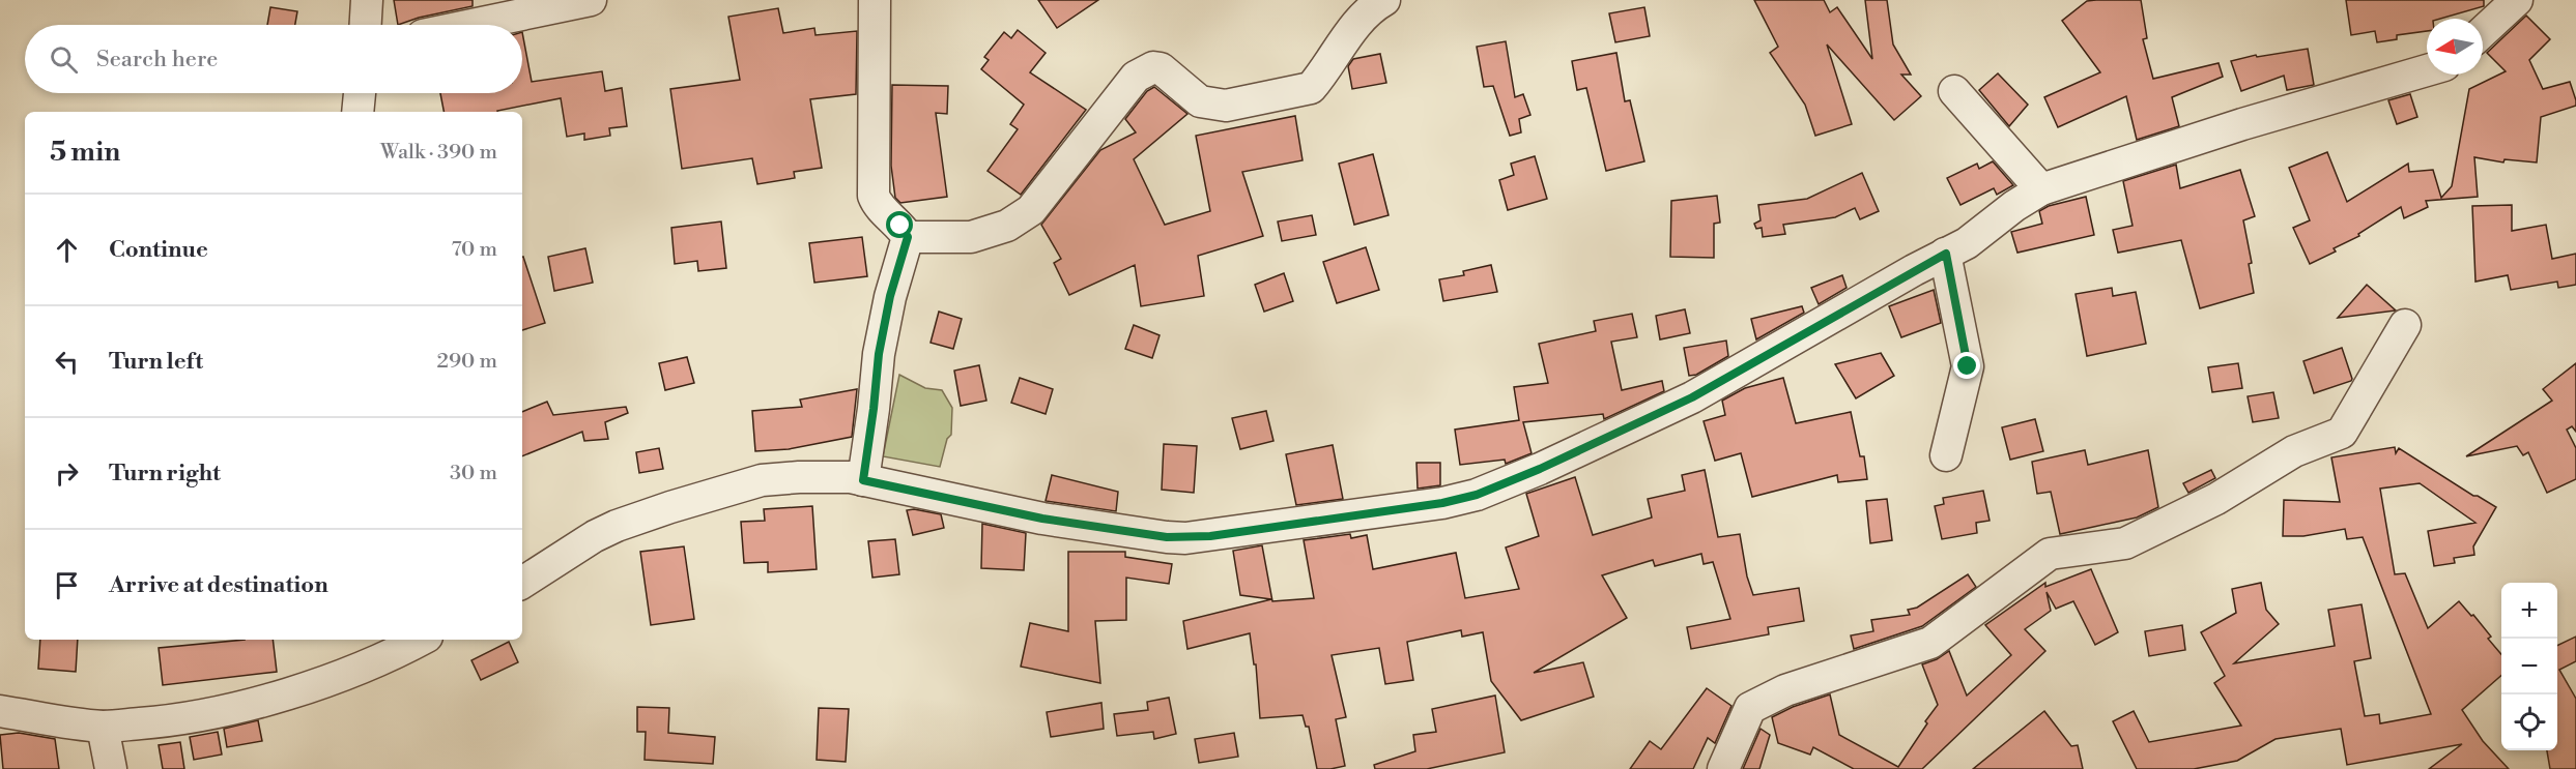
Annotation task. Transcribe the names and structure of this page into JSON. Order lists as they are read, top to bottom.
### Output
{
  "north": "left",
  "page": {
    "search": "Search here",
    "heading": ["5 min", "Walk · 390 m"],
    "list": [
      ["Continue", "70 m"],
      ["Turn left", "290 m"],
      ["Turn right", "30 m"],
      "Arrive at destination"
    ],
    "map_buttons": ["+", "−"]
  }
}
